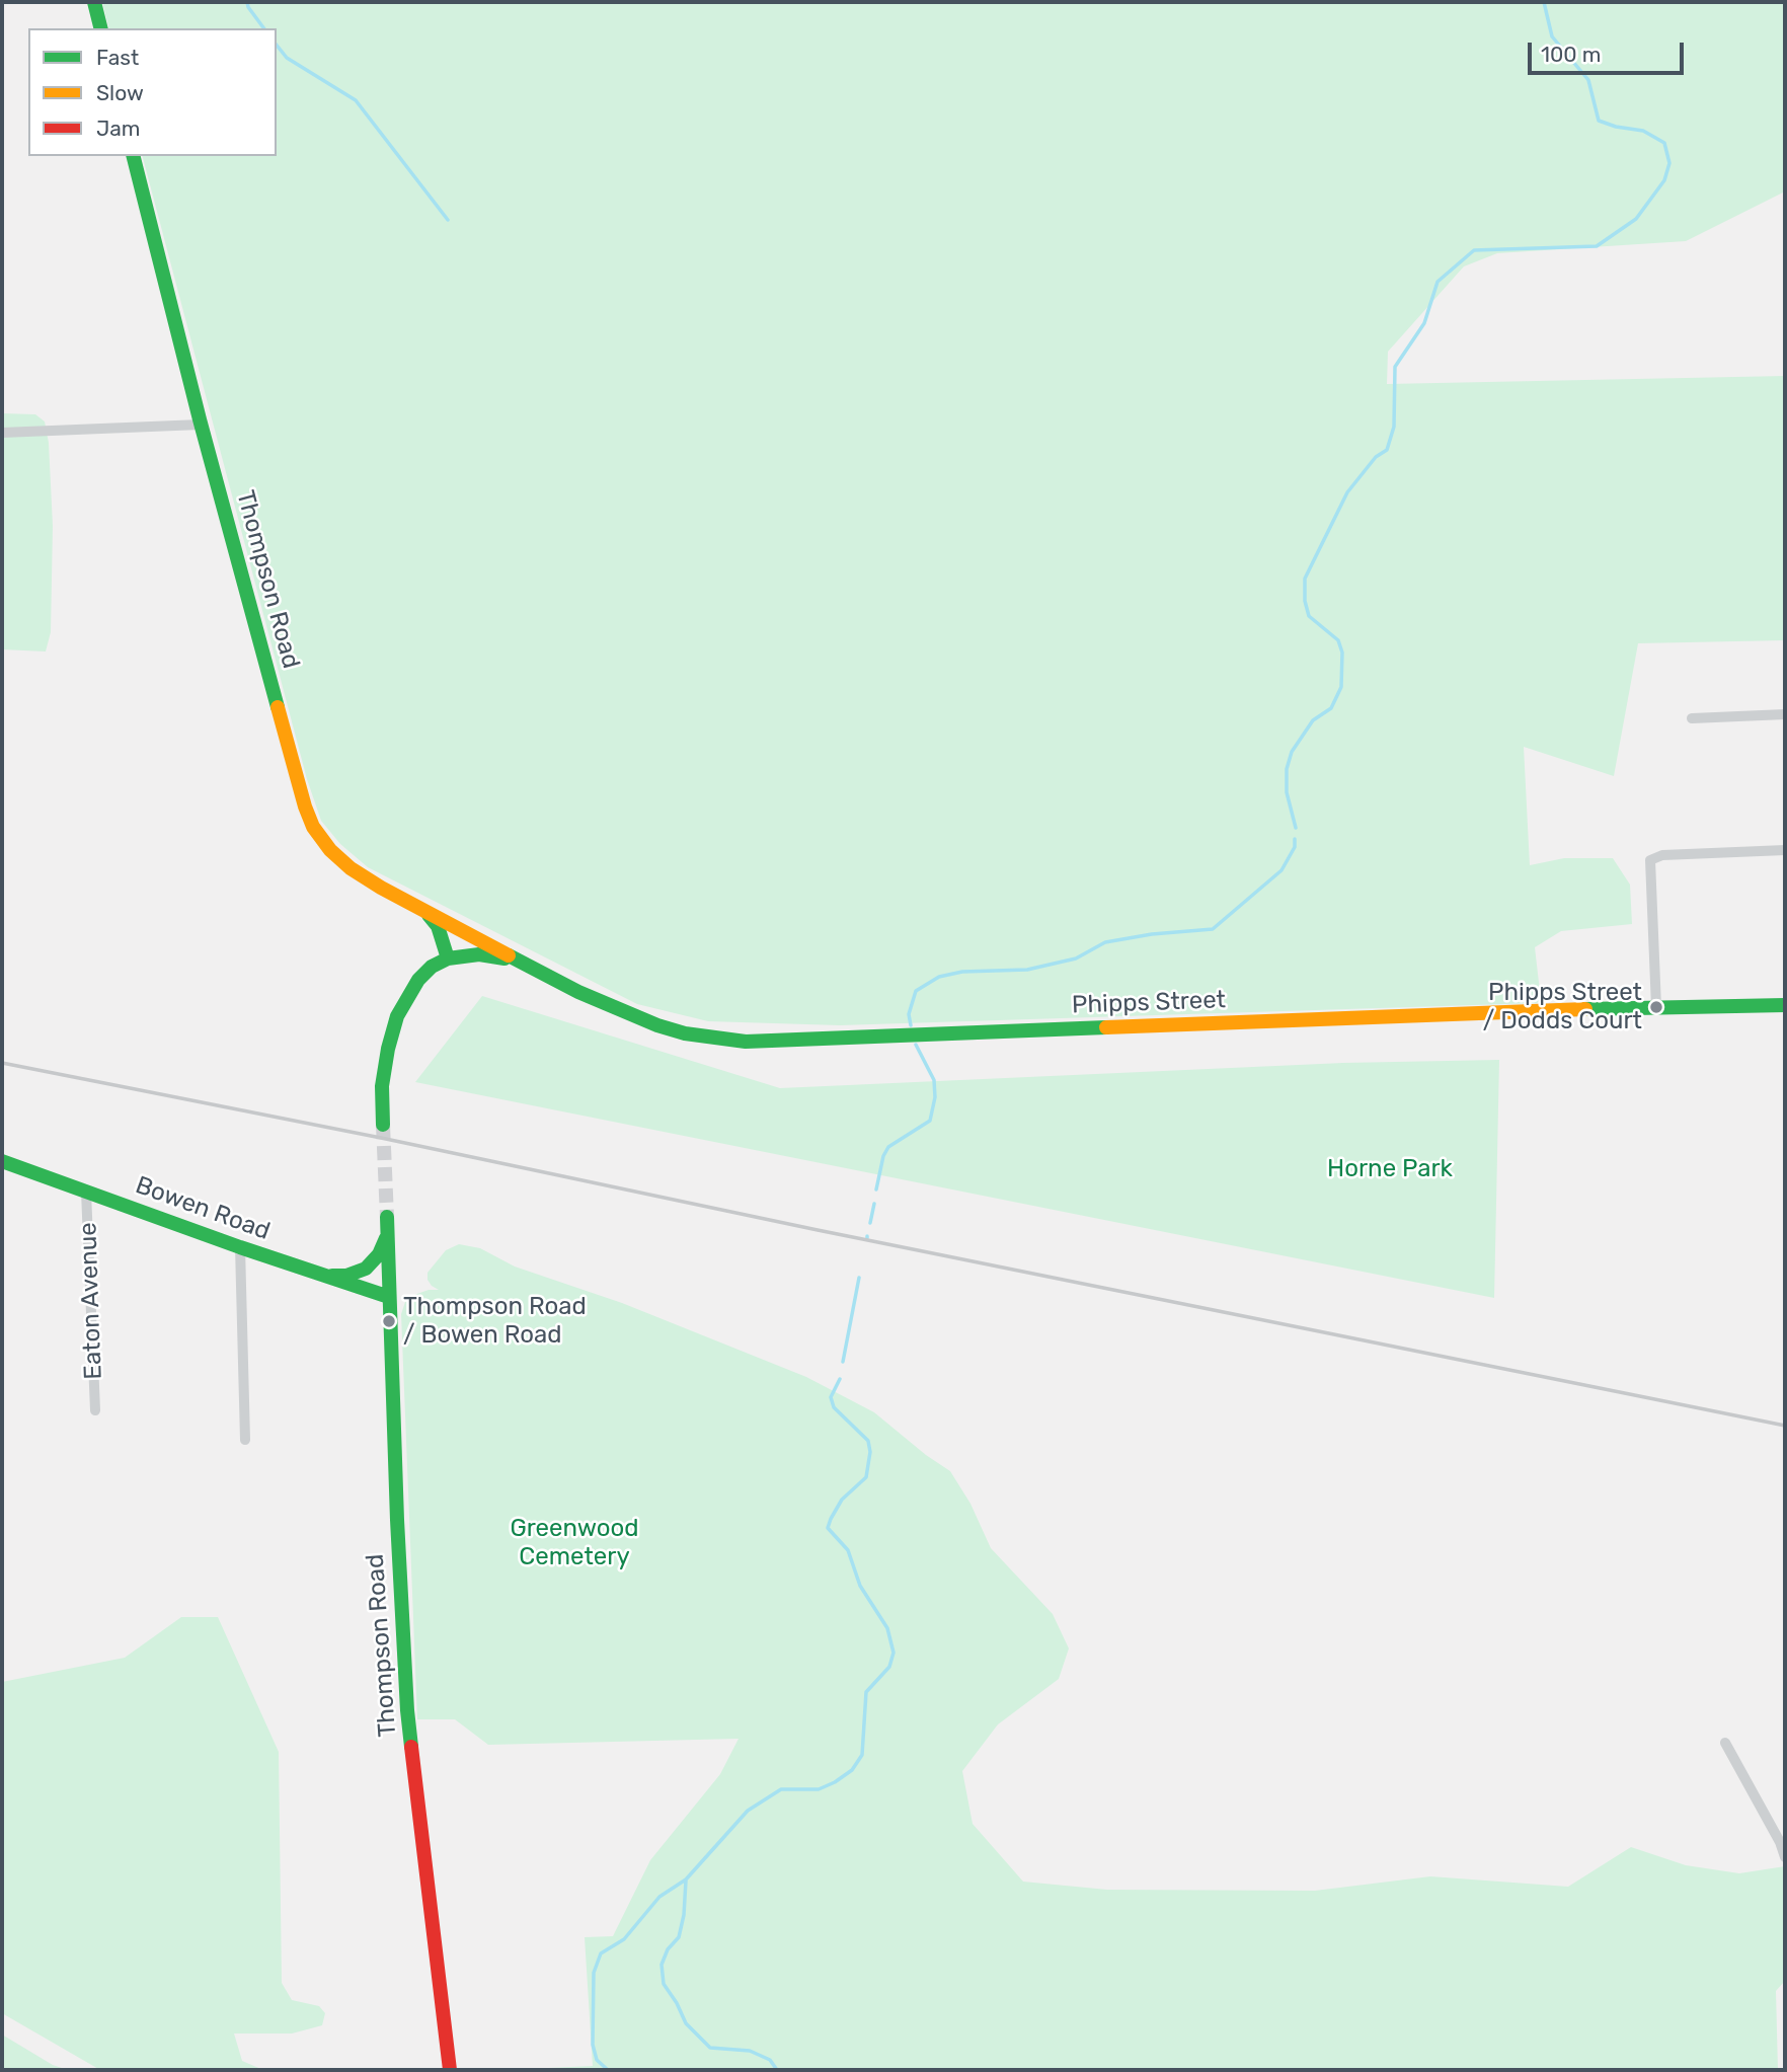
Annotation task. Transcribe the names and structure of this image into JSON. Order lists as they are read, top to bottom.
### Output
{
  "streets": {
    "main road": ["Thompson Road", "Phipps Street", "Bowen Road"],
    "street": ["Eaton Avenue"]
  },
  "crossings": [
    ["Thompson Road", "Bowen Road"],
    ["Bowen Road", "Eaton Avenue"]
  ],
  "parks": ["Horne Park", "Greenwood Cemetery"],
  "places": ["Phipps Street / Dodds Court", "Thompson Road / Bowen Road"],
  "legend": ["Fast", "Slow", "Jam"],
  "scale_bar": "100 m"
}
